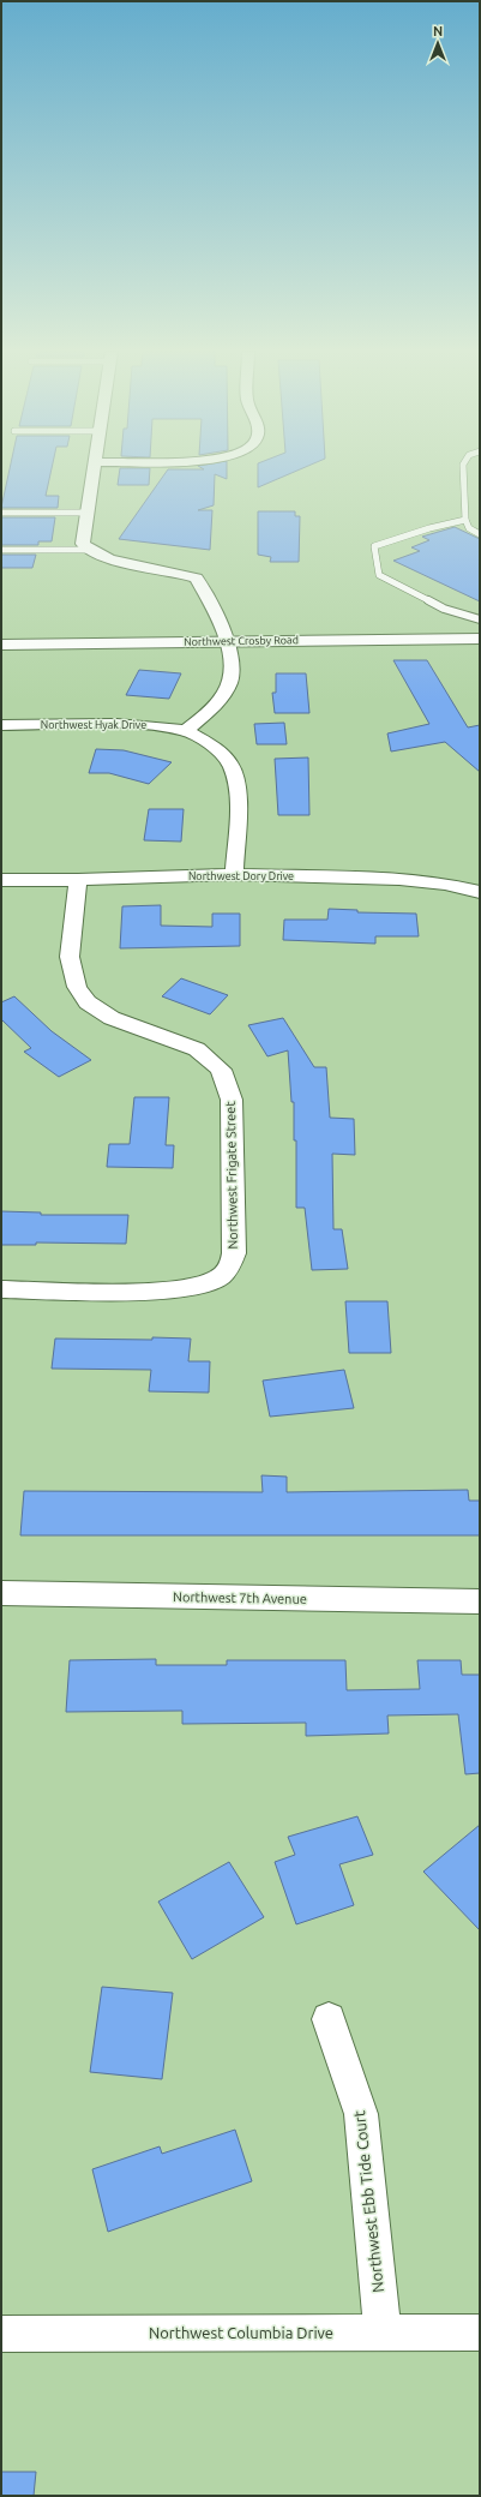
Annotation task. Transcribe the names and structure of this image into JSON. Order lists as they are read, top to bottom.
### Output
{
  "streets": {
    "street": [
      "Northwest Crosby Road",
      "Northwest Hyak Drive",
      "Northwest Dory Drive",
      "Northwest Frigate Street",
      "Northwest 7th Avenue",
      "Northwest Ebb Tide Court",
      "Northwest Columbia Drive"
    ]
  },
  "crossings": [
    ["Northwest Hyak Drive", "Northwest Dory Drive"],
    ["Northwest Dory Drive", "Northwest Frigate Street"],
    ["Northwest Ebb Tide Court", "Northwest Columbia Drive"]
  ],
  "north": "top"
}
